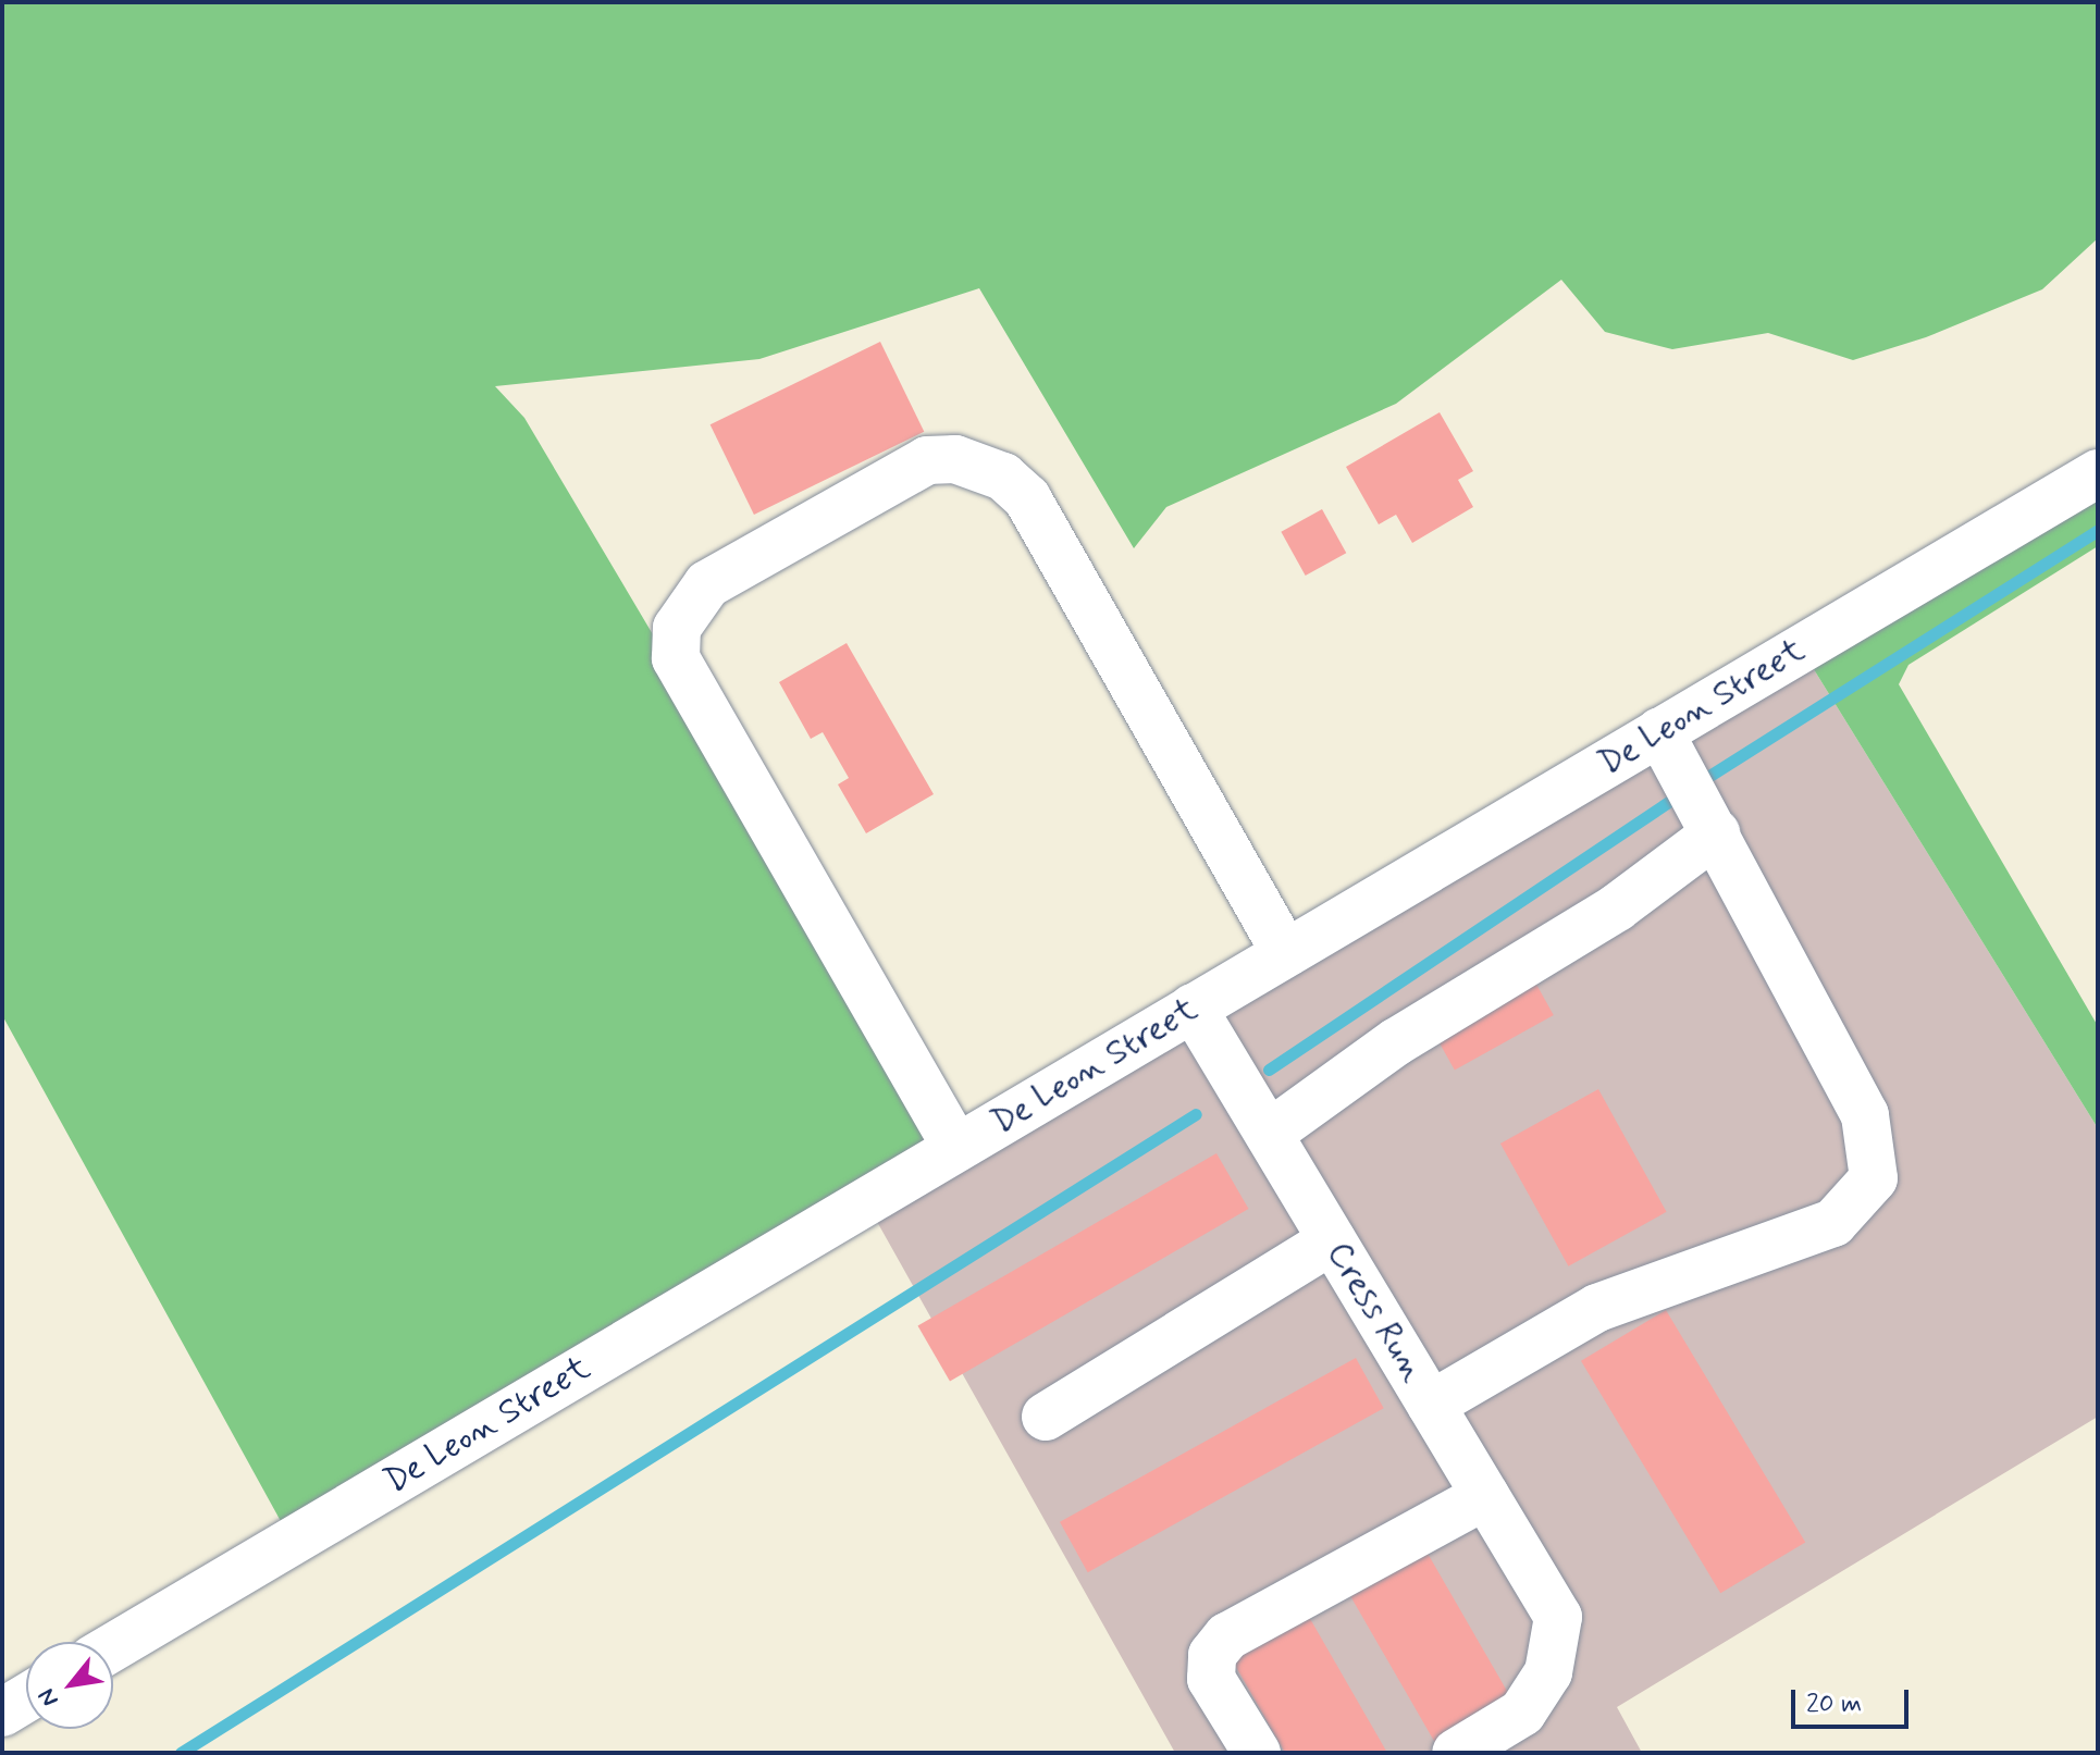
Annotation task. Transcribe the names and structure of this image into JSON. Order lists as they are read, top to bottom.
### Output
{
  "streets": {
    "street": ["De Leon Street", "Cress Run"]
  },
  "crossings": [
    ["De Leon Street", "Cress Run"]
  ],
  "scale_bar": "20 m",
  "north": "bottom left"
}
